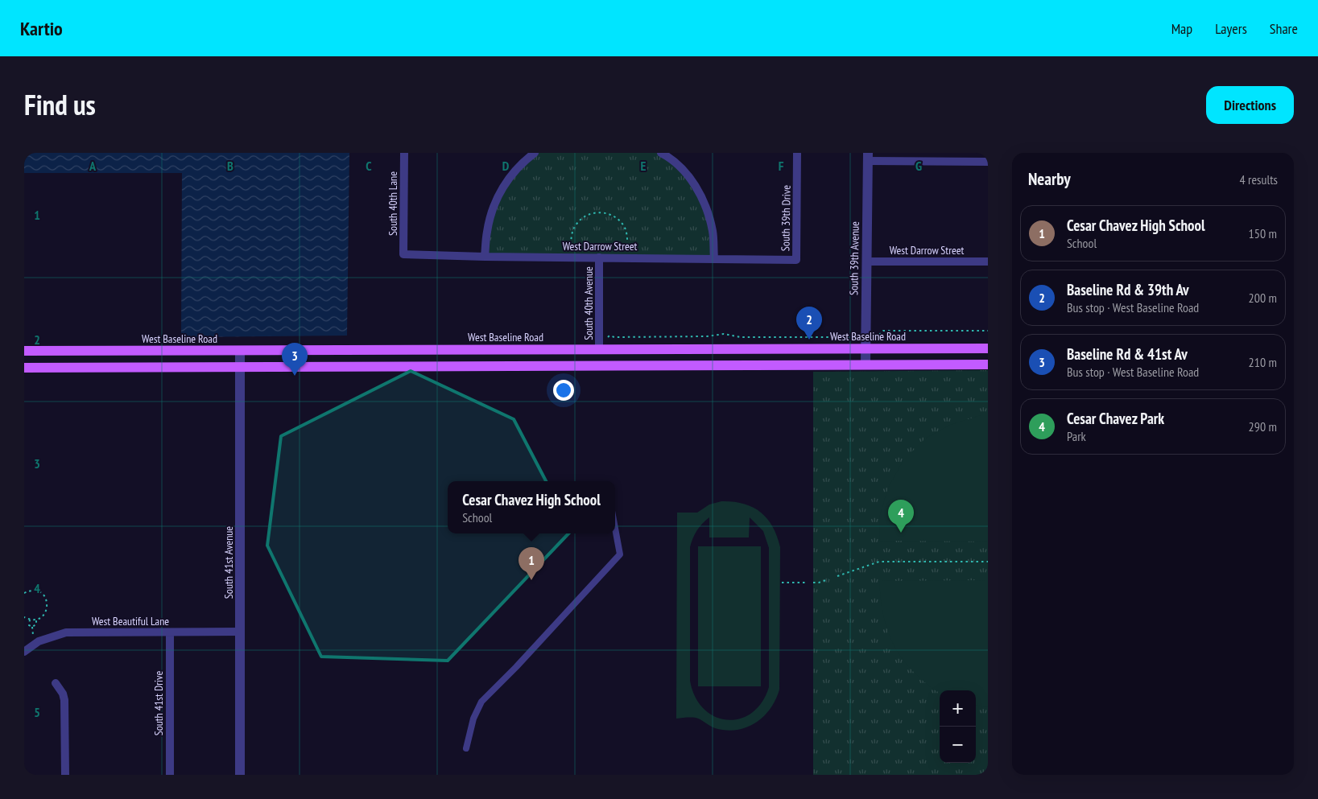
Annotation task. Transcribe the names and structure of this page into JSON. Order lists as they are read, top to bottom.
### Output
{
  "streets": {
    "main road": ["West Baseline Road"],
    "street": [
      "South 40th Lane",
      "South 39th Drive",
      "West Darrow Street",
      "South 39th Avenue",
      "South 40th Avenue",
      "South 41st Avenue",
      "West Beautiful Lane",
      "South 41st Drive"
    ]
  },
  "crossings": [
    ["South 40th Lane", "West Darrow Street"],
    ["South 39th Drive", "West Darrow Street"],
    ["West Darrow Street", "South 39th Avenue"],
    ["West Darrow Street", "South 40th Avenue"],
    ["South 39th Avenue", "West Baseline Road"],
    ["South 40th Avenue", "West Baseline Road"],
    ["West Baseline Road", "South 41st Avenue"],
    ["South 41st Avenue", "West Beautiful Lane"],
    ["West Beautiful Lane", "South 41st Drive"]
  ],
  "page": {
    "header": "Kartio",
    "nav": ["Map", "Layers", "Share"],
    "title": "Find us",
    "buttons": "Directions",
    "heading": ["Nearby", "4 results"],
    "list": [
      {
        "mark": "1",
        "name": "Cesar Chavez High School",
        "note": "School",
        "value": "150 m"
      },
      {
        "mark": "2",
        "name": "Baseline Rd & 39th Av",
        "note": "Bus stop · West Baseline Road",
        "value": "200 m"
      },
      {
        "mark": "3",
        "name": "Baseline Rd & 41st Av",
        "note": "Bus stop · West Baseline Road",
        "value": "210 m"
      },
      {
        "mark": "4",
        "name": "Cesar Chavez Park",
        "note": "Park",
        "value": "290 m"
      }
    ],
    "pins": [
      "2",
      "3",
      "4",
      "1"
    ],
    "popup": ["Cesar Chavez High School", "School"],
    "map_buttons": ["+", "−"]
  },
  "grid": {
    "columns": [
      "A",
      "B",
      "C",
      "D",
      "E",
      "F",
      "G"
    ],
    "rows": [
      "1",
      "2",
      "3",
      "4",
      "5"
    ]
  }
}
